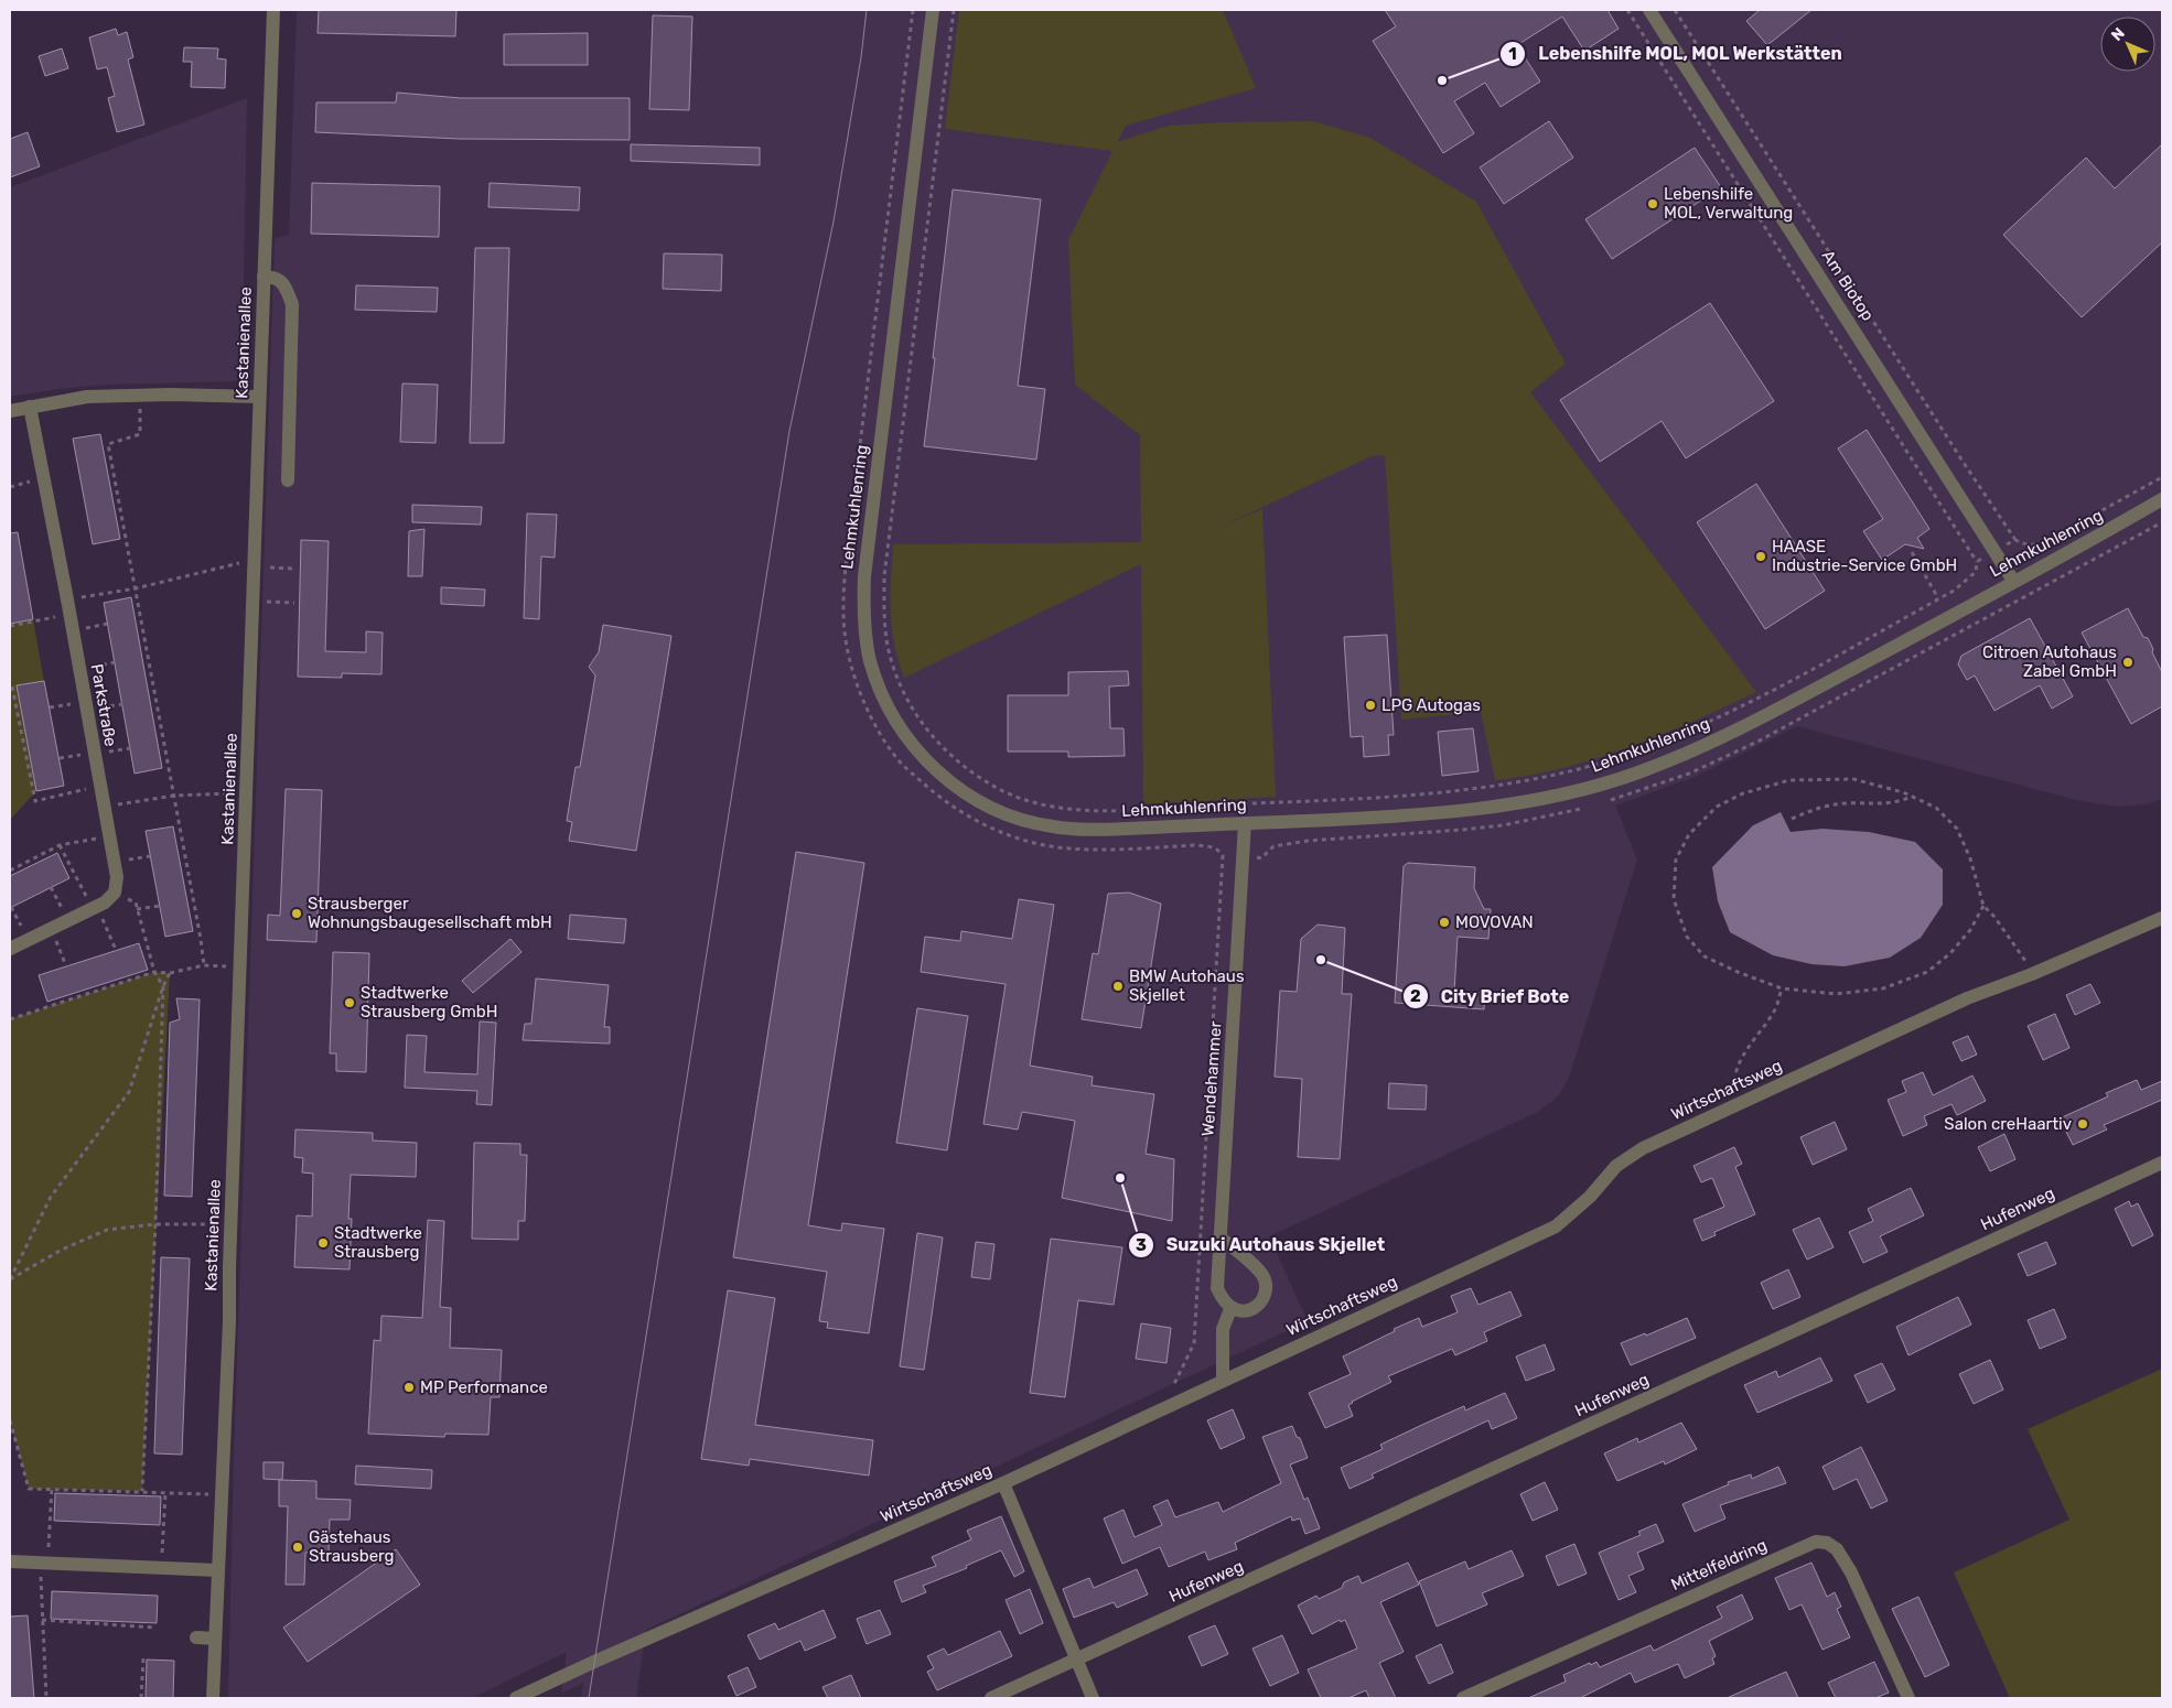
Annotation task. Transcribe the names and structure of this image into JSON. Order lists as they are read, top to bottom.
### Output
{
  "streets": {
    "street": [
      "Am Biotop",
      "Kastanienallee",
      "Lehmkuhlenring",
      "Parkstraße",
      "Wendehammer",
      "Wirtschaftsweg",
      "Hufenweg",
      "Mittelfeldring"
    ]
  },
  "crossings": [
    ["Am Biotop", "Lehmkuhlenring"],
    ["Lehmkuhlenring", "Wendehammer"]
  ],
  "places": [
    "Lebenshilfe MOL, MOL Werkstätten",
    "Lebenshilfe MOL, Verwaltung",
    "HAASE Industrie-Service GmbH",
    "Citroen Autohaus Zabel GmbH",
    "LPG Autogas",
    "Strausberger Wohnungsbaugesellschaft mbH",
    "MOVOVAN",
    "City Brief Bote",
    "BMW Autohaus Skjellet",
    "Stadtwerke Strausberg GmbH",
    "Salon creHaartiv",
    "Suzuki Autohaus Skjellet",
    "Stadtwerke Strausberg",
    "MP Performance",
    "Gästehaus Strausberg"
  ],
  "north": "top left"
}
